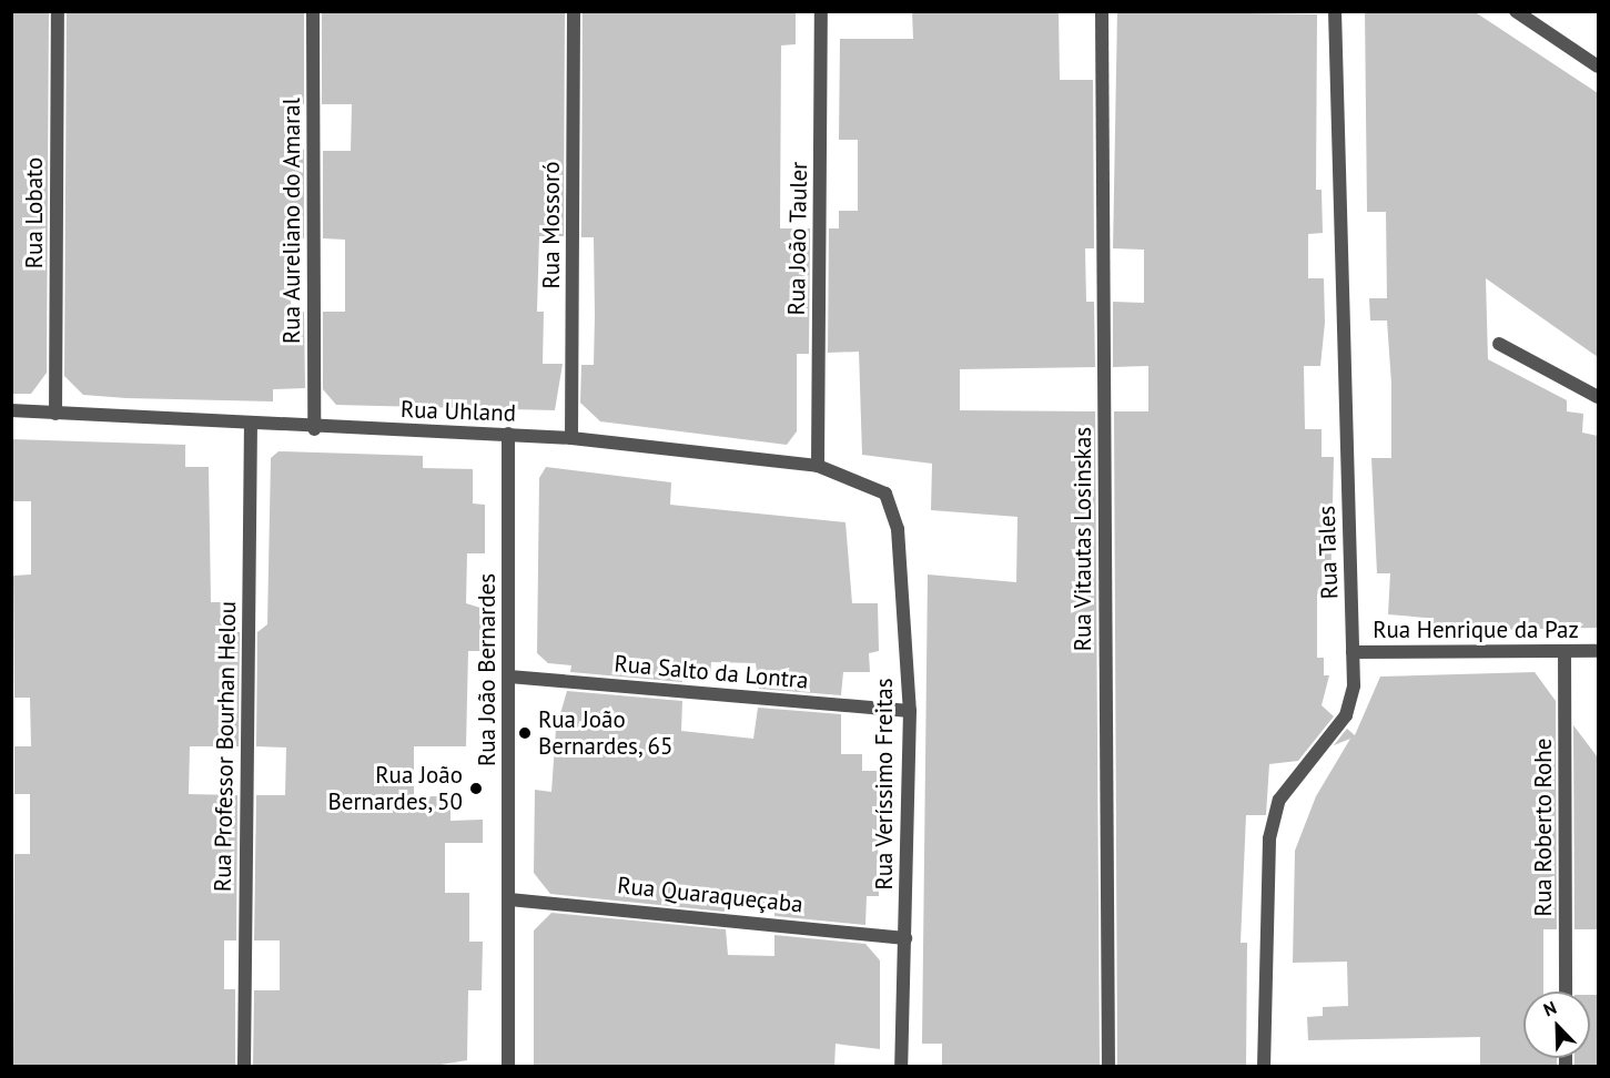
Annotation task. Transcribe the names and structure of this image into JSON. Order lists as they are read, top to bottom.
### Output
{
  "streets": {
    "street": [
      "Rua Lobato",
      "Rua Aureliano do Amaral",
      "Rua Mossoró",
      "Rua João Tauler",
      "Rua Uhland",
      "Rua Vitautas Losinskas",
      "Rua Tales",
      "Rua Henrique da Paz",
      "Rua João Bernardes",
      "Rua Salto da Lontra",
      "Rua Professor Bourhan Helou",
      "Rua Veríssimo Freitas",
      "Rua Roberto Rohe",
      "Rua Quaraqueçaba"
    ]
  },
  "crossings": [
    ["Rua Lobato", "Rua Uhland"],
    ["Rua Aureliano do Amaral", "Rua Uhland"],
    ["Rua Mossoró", "Rua Uhland"],
    ["Rua João Tauler", "Rua Uhland"],
    ["Rua Uhland", "Rua João Bernardes"],
    ["Rua Uhland", "Rua Professor Bourhan Helou"],
    ["Rua Uhland", "Rua Veríssimo Freitas"],
    ["Rua Tales", "Rua Henrique da Paz"],
    ["Rua Henrique da Paz", "Rua Roberto Rohe"],
    ["Rua João Bernardes", "Rua Salto da Lontra"],
    ["Rua João Bernardes", "Rua Quaraqueçaba"],
    ["Rua Salto da Lontra", "Rua Veríssimo Freitas"],
    ["Rua Veríssimo Freitas", "Rua Quaraqueçaba"]
  ],
  "places": ["Rua João Bernardes, 65", "Rua João Bernardes, 50"],
  "north": "top left"
}
